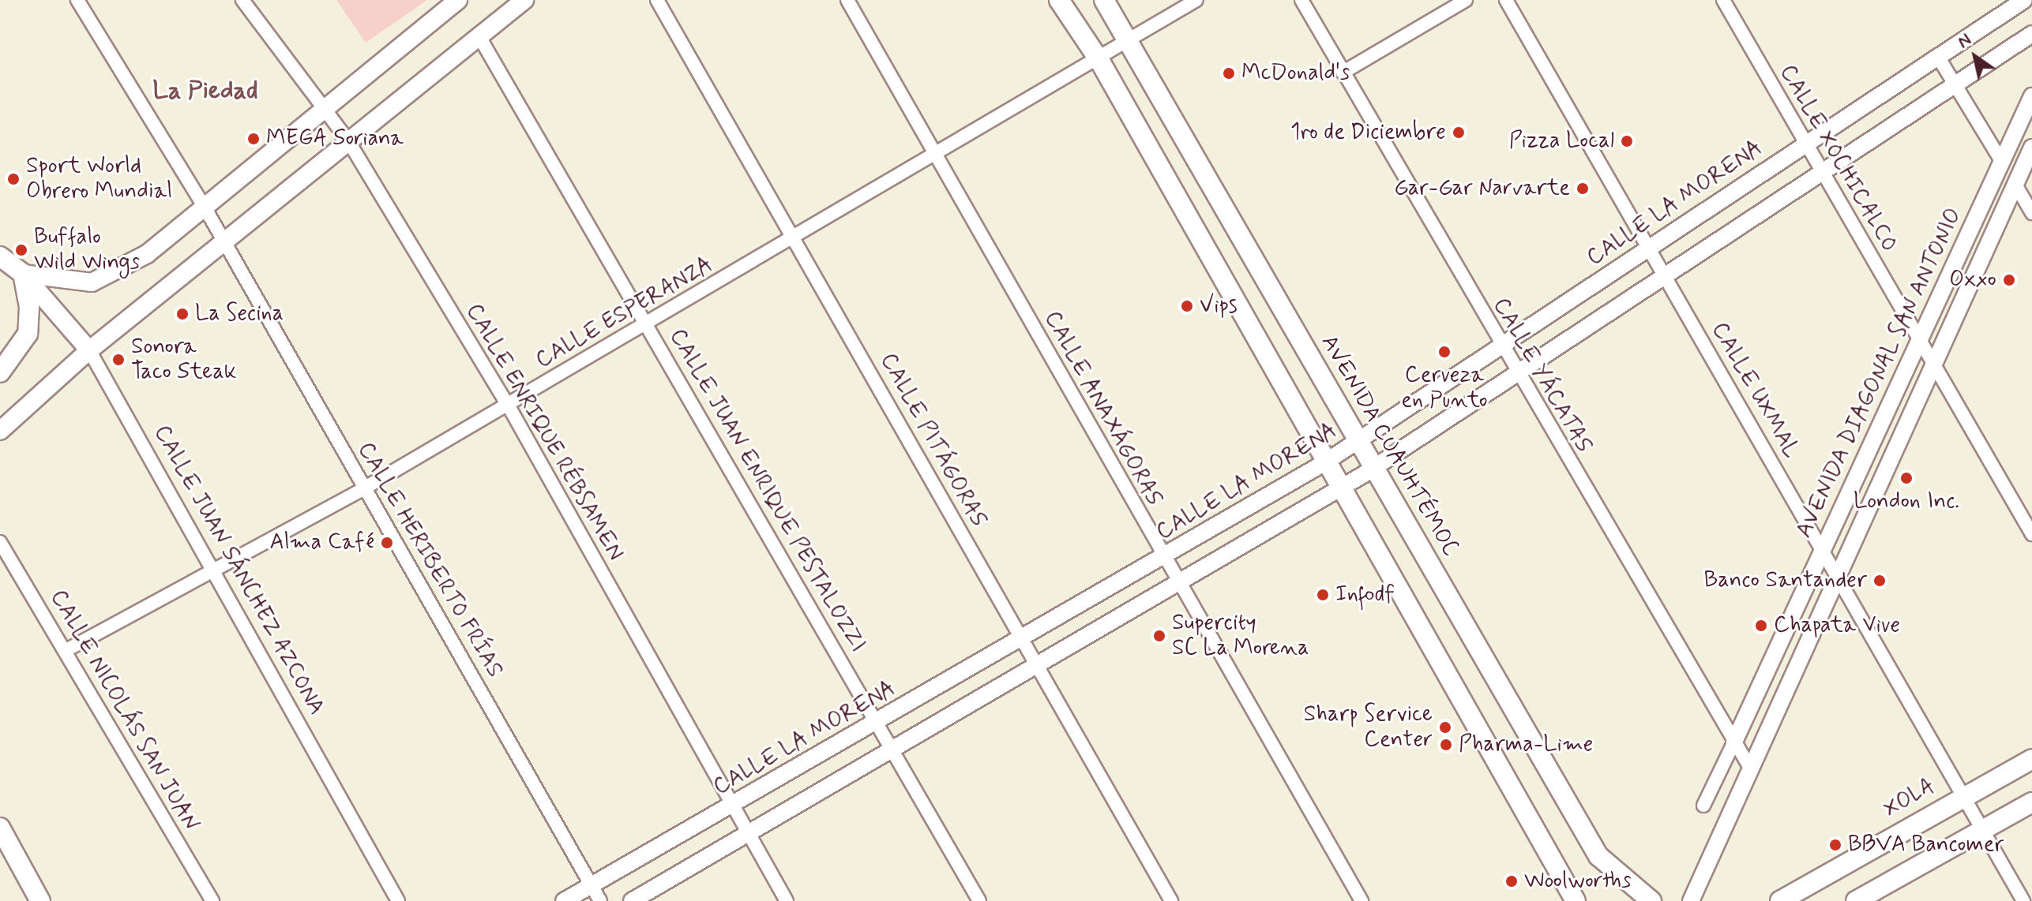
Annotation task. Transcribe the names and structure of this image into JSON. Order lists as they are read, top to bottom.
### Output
{
  "streets": {
    "main road": ["AVENIDA CUAUHTÉMOC", "CALLE JUAN SÁNCHEZ AZCONA", "XOLA"],
    "street": [
      "CALLE XOCHICALCO",
      "CALLE LA MORENA",
      "CALLE ESPERANZA",
      "AVENIDA DIAGONAL SAN ANTONIO",
      "CALLE YÁCATAS",
      "CALLE UXMAL",
      "CALLE ANAXÁGORAS",
      "CALLE ENRIQUE RÉBSAMEN",
      "CALLE PITÁGORAS",
      "CALLE JUAN ENRIQUE PESTALOZZI",
      "CALLE HERIBERTO FRÍAS",
      "CALLE NICOLÁS SAN JUAN"
    ]
  },
  "crossings": [
    ["CALLE XOCHICALCO", "CALLE LA MORENA"],
    ["CALLE XOCHICALCO", "AVENIDA DIAGONAL SAN ANTONIO"],
    ["CALLE LA MORENA", "CALLE YÁCATAS"],
    ["CALLE LA MORENA", "CALLE UXMAL"],
    ["CALLE LA MORENA", "CALLE ANAXÁGORAS"],
    ["CALLE LA MORENA", "CALLE ENRIQUE RÉBSAMEN"],
    ["CALLE LA MORENA", "CALLE PITÁGORAS"],
    ["CALLE LA MORENA", "AVENIDA CUAUHTÉMOC"],
    ["CALLE LA MORENA", "CALLE JUAN ENRIQUE PESTALOZZI"],
    ["CALLE LA MORENA", "CALLE HERIBERTO FRÍAS"],
    ["CALLE ESPERANZA", "CALLE ANAXÁGORAS"],
    ["CALLE ESPERANZA", "CALLE ENRIQUE RÉBSAMEN"],
    ["CALLE ESPERANZA", "CALLE PITÁGORAS"],
    ["CALLE ESPERANZA", "AVENIDA CUAUHTÉMOC"],
    ["CALLE ESPERANZA", "CALLE JUAN ENRIQUE PESTALOZZI"],
    ["CALLE ESPERANZA", "CALLE HERIBERTO FRÍAS"],
    ["CALLE ESPERANZA", "CALLE JUAN SÁNCHEZ AZCONA"],
    ["CALLE ESPERANZA", "CALLE NICOLÁS SAN JUAN"],
    ["AVENIDA DIAGONAL SAN ANTONIO", "CALLE YÁCATAS"],
    ["AVENIDA DIAGONAL SAN ANTONIO", "CALLE UXMAL"],
    ["CALLE UXMAL", "XOLA"]
  ],
  "districts": ["La Piedad"],
  "places": [
    "McDonald's",
    "1ro de Diciembre",
    "MEGA Soriana",
    "Pizza Local",
    "Sport World Obrero Mundial",
    "Gar-Gar Narvarte",
    "Buffalo Wild Wings",
    "Oxxo",
    "Vips",
    "La Secina",
    "Cerveza en Punto",
    "Sonora Taco Steak",
    "London Inc.",
    "Alma Café",
    "Banco Santander",
    "Infodf",
    "Chapata Vive",
    "Supercity SC La Morena",
    "Sharp Service Center",
    "Pharma-Lime",
    "BBVA Bancomer",
    "Woolworths"
  ],
  "north": "top left"
}
